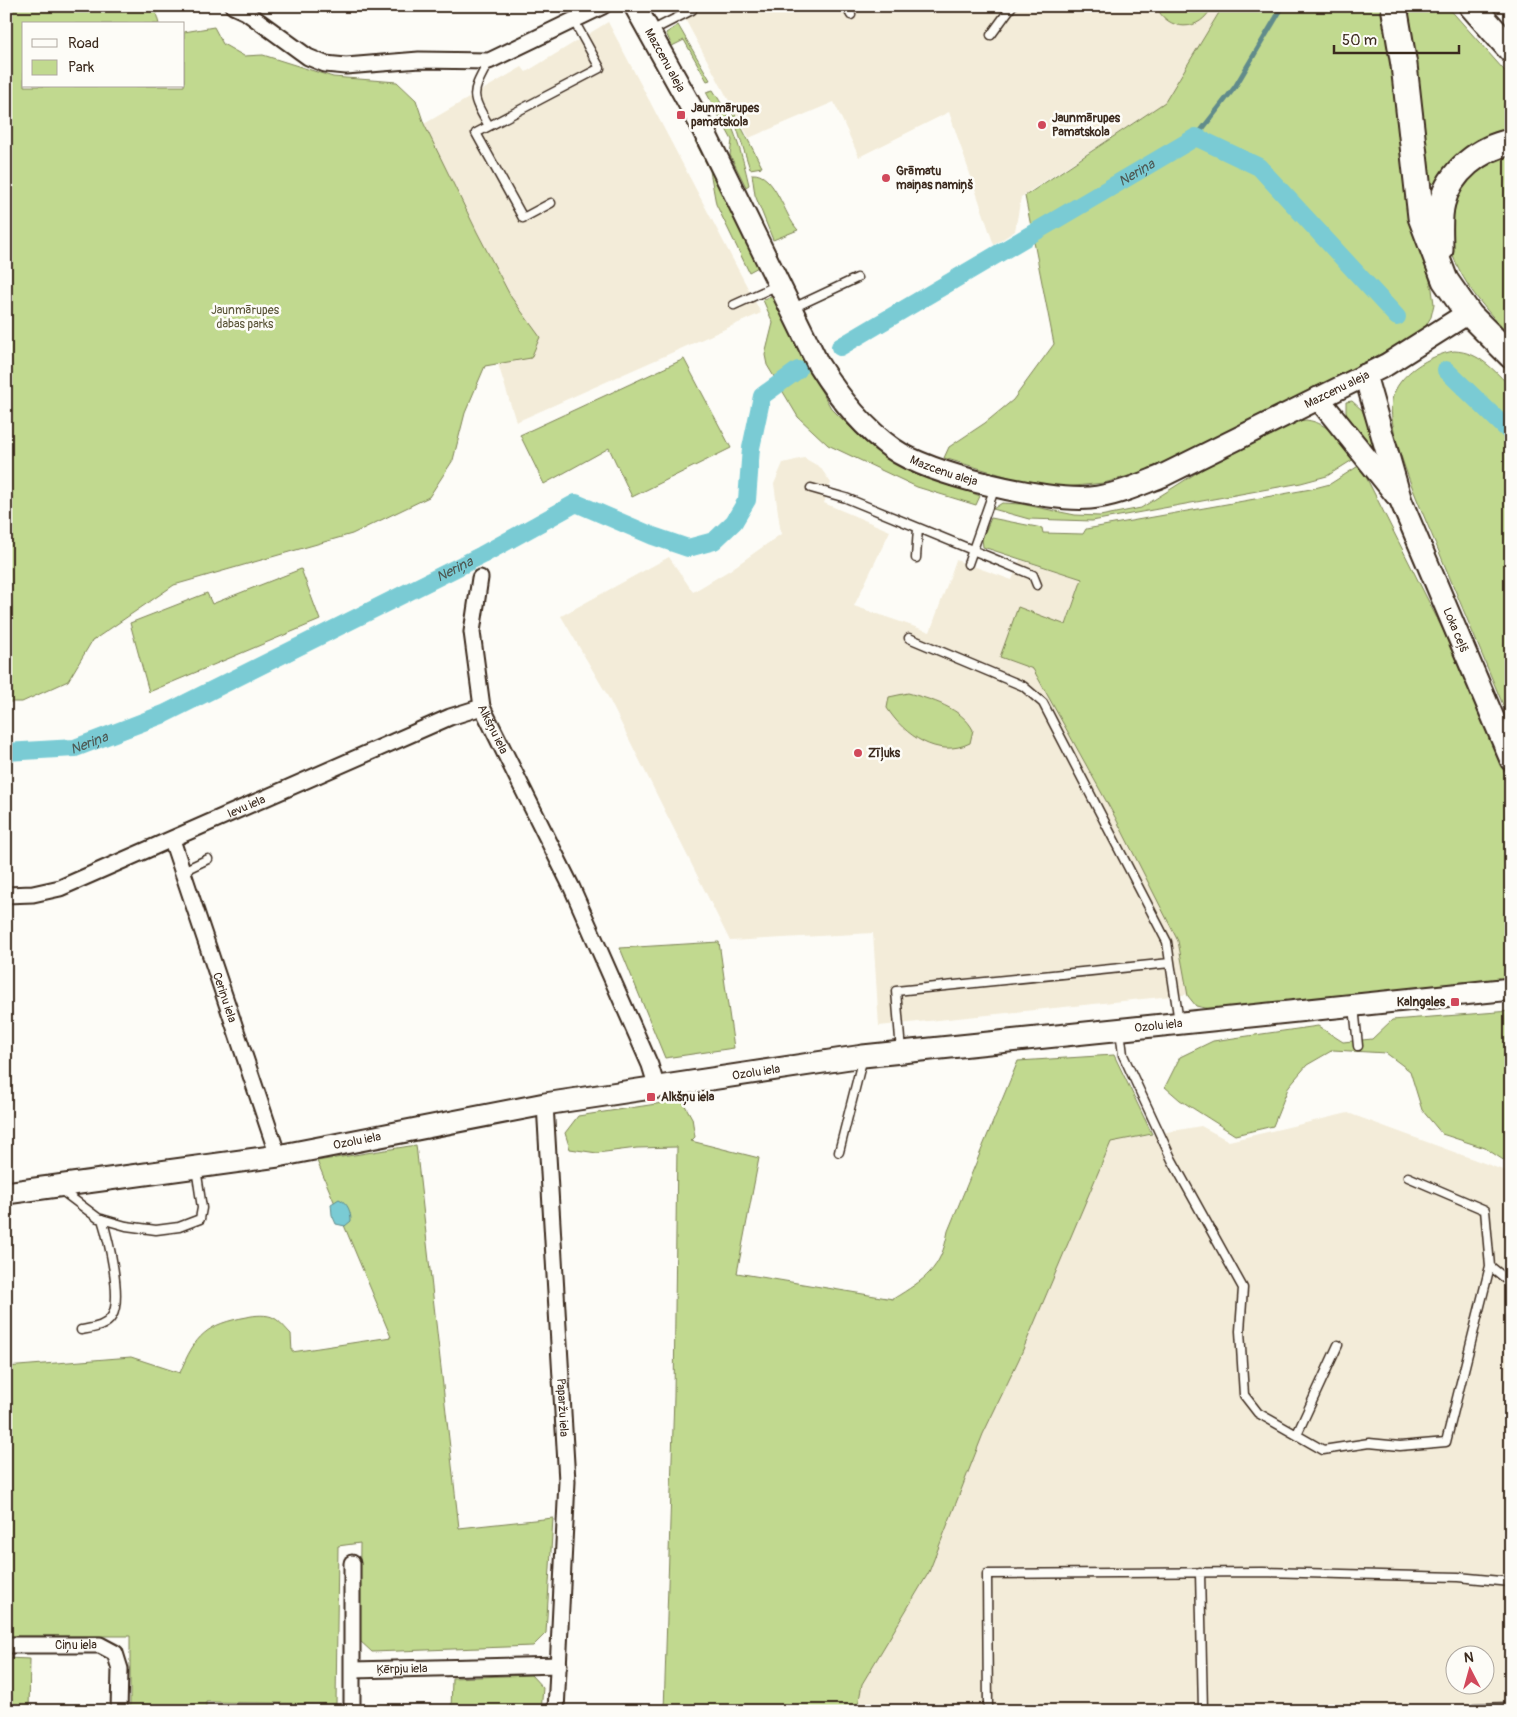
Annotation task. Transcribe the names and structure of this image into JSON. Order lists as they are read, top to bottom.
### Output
{
  "streets": {
    "main road": ["Mazcenu aleja", "Loka ceļš", "Ozolu iela"],
    "street": [
      "Alkšņu iela",
      "Ievu iela",
      "Ceriņu iela",
      "Paparžu iela",
      "Ciņu iela",
      "Ķērpju iela"
    ]
  },
  "crossings": [
    ["Mazcenu aleja", "Loka ceļš"],
    ["Alkšņu iela", "Ievu iela"],
    ["Alkšņu iela", "Ozolu iela"],
    ["Ievu iela", "Ceriņu iela"],
    ["Ceriņu iela", "Ozolu iela"],
    ["Ozolu iela", "Paparžu iela"],
    ["Paparžu iela", "Ķērpju iela"]
  ],
  "water": ["Neriņa"],
  "parks": ["Jaunmārupes dabas parks"],
  "places": {
    "transit": ["Jaunmārupes pamatskola", "Kalngales", "Alkšņu iela"],
    "other": ["Jaunmārupes Pamatskola", "Grāmatu maiņas namiņš", "Zīļuks"]
  },
  "legend": ["Road", "Park"],
  "scale_bar": "50 m",
  "north": "top"
}
